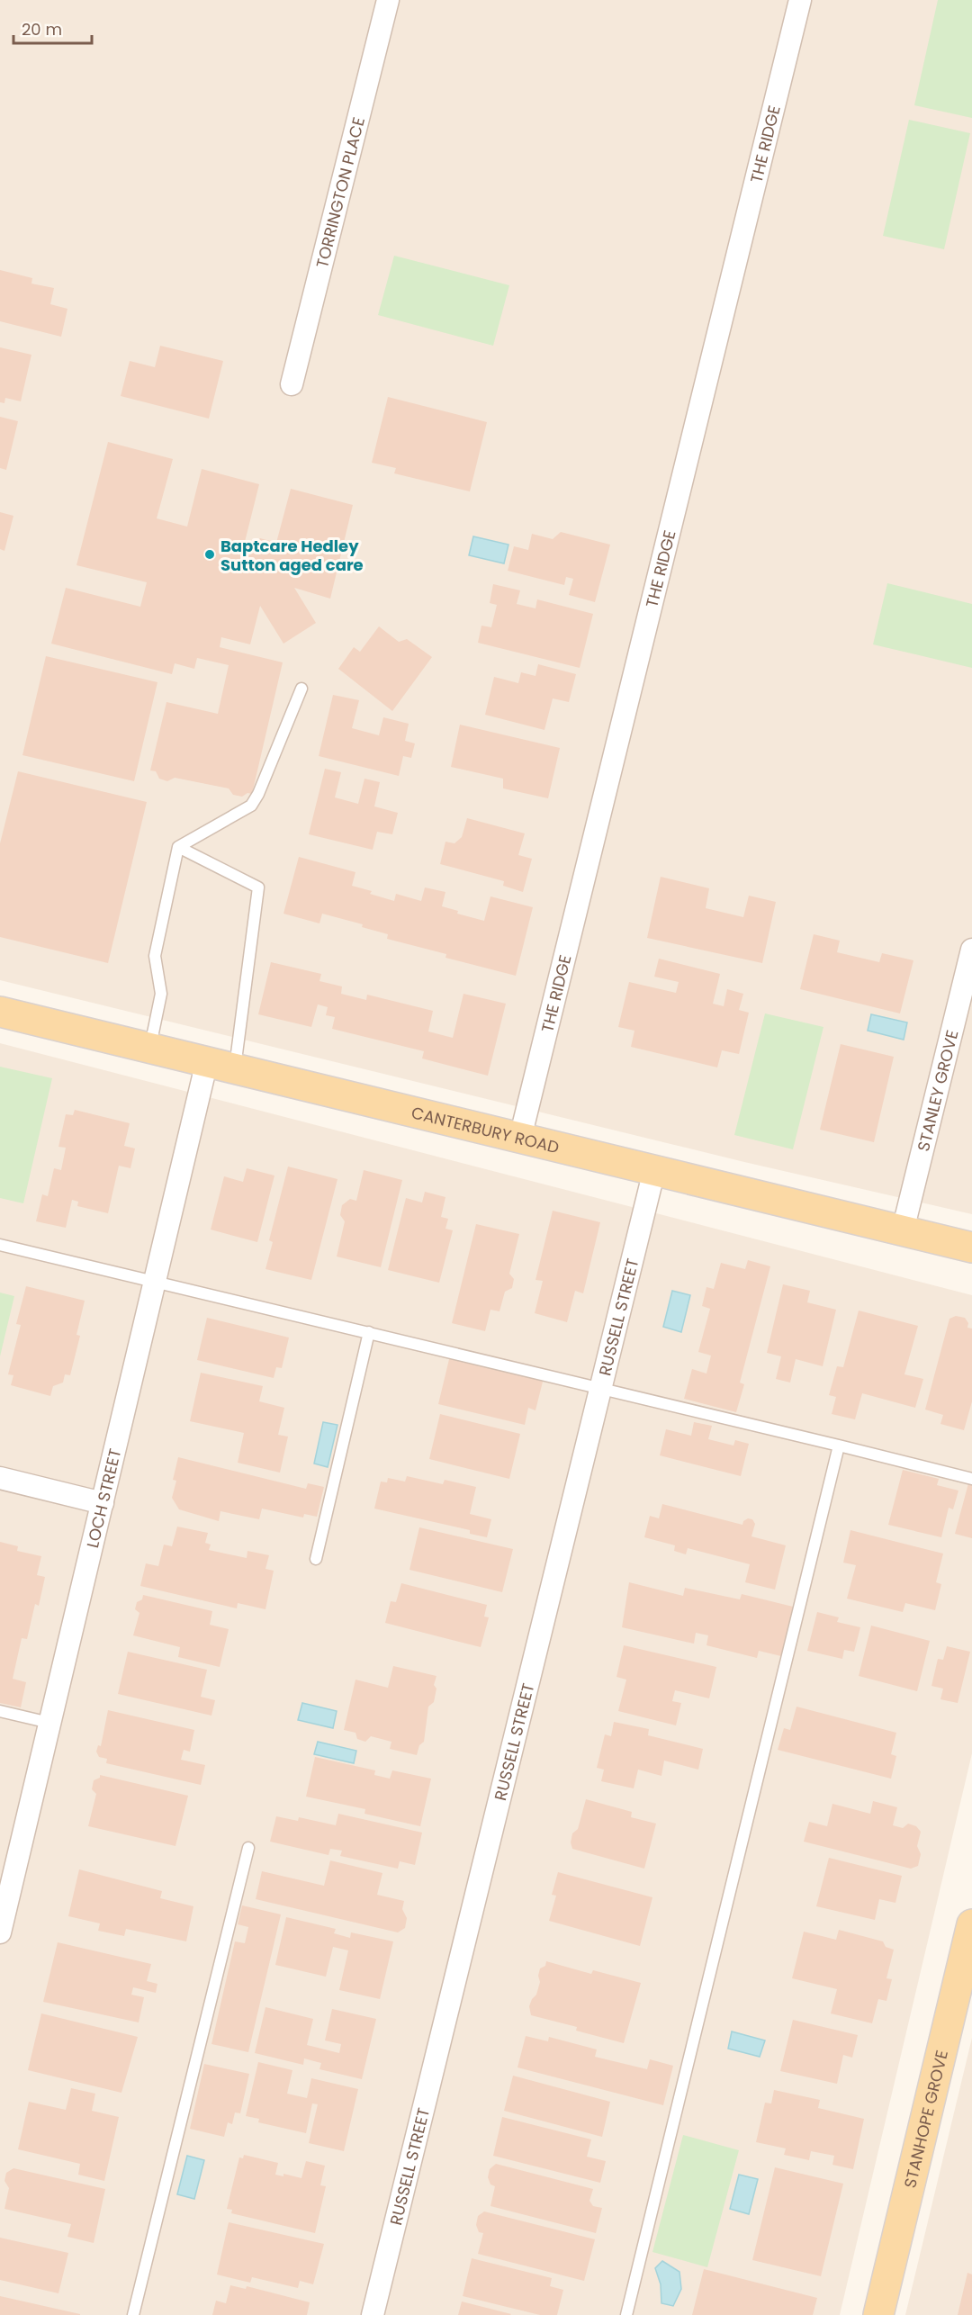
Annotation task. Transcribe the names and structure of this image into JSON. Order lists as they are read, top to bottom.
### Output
{
  "streets": {
    "main road": ["CANTERBURY ROAD", "STANHOPE GROVE"],
    "street": [
      "THE RIDGE",
      "TORRINGTON PLACE",
      "STANLEY GROVE",
      "RUSSELL STREET",
      "LOCH STREET"
    ]
  },
  "crossings": [
    ["THE RIDGE", "CANTERBURY ROAD"],
    ["STANLEY GROVE", "CANTERBURY ROAD"],
    ["CANTERBURY ROAD", "RUSSELL STREET"],
    ["CANTERBURY ROAD", "LOCH STREET"]
  ],
  "places": ["Baptcare Hedley Sutton aged care"],
  "scale_bar": "20 m"
}
